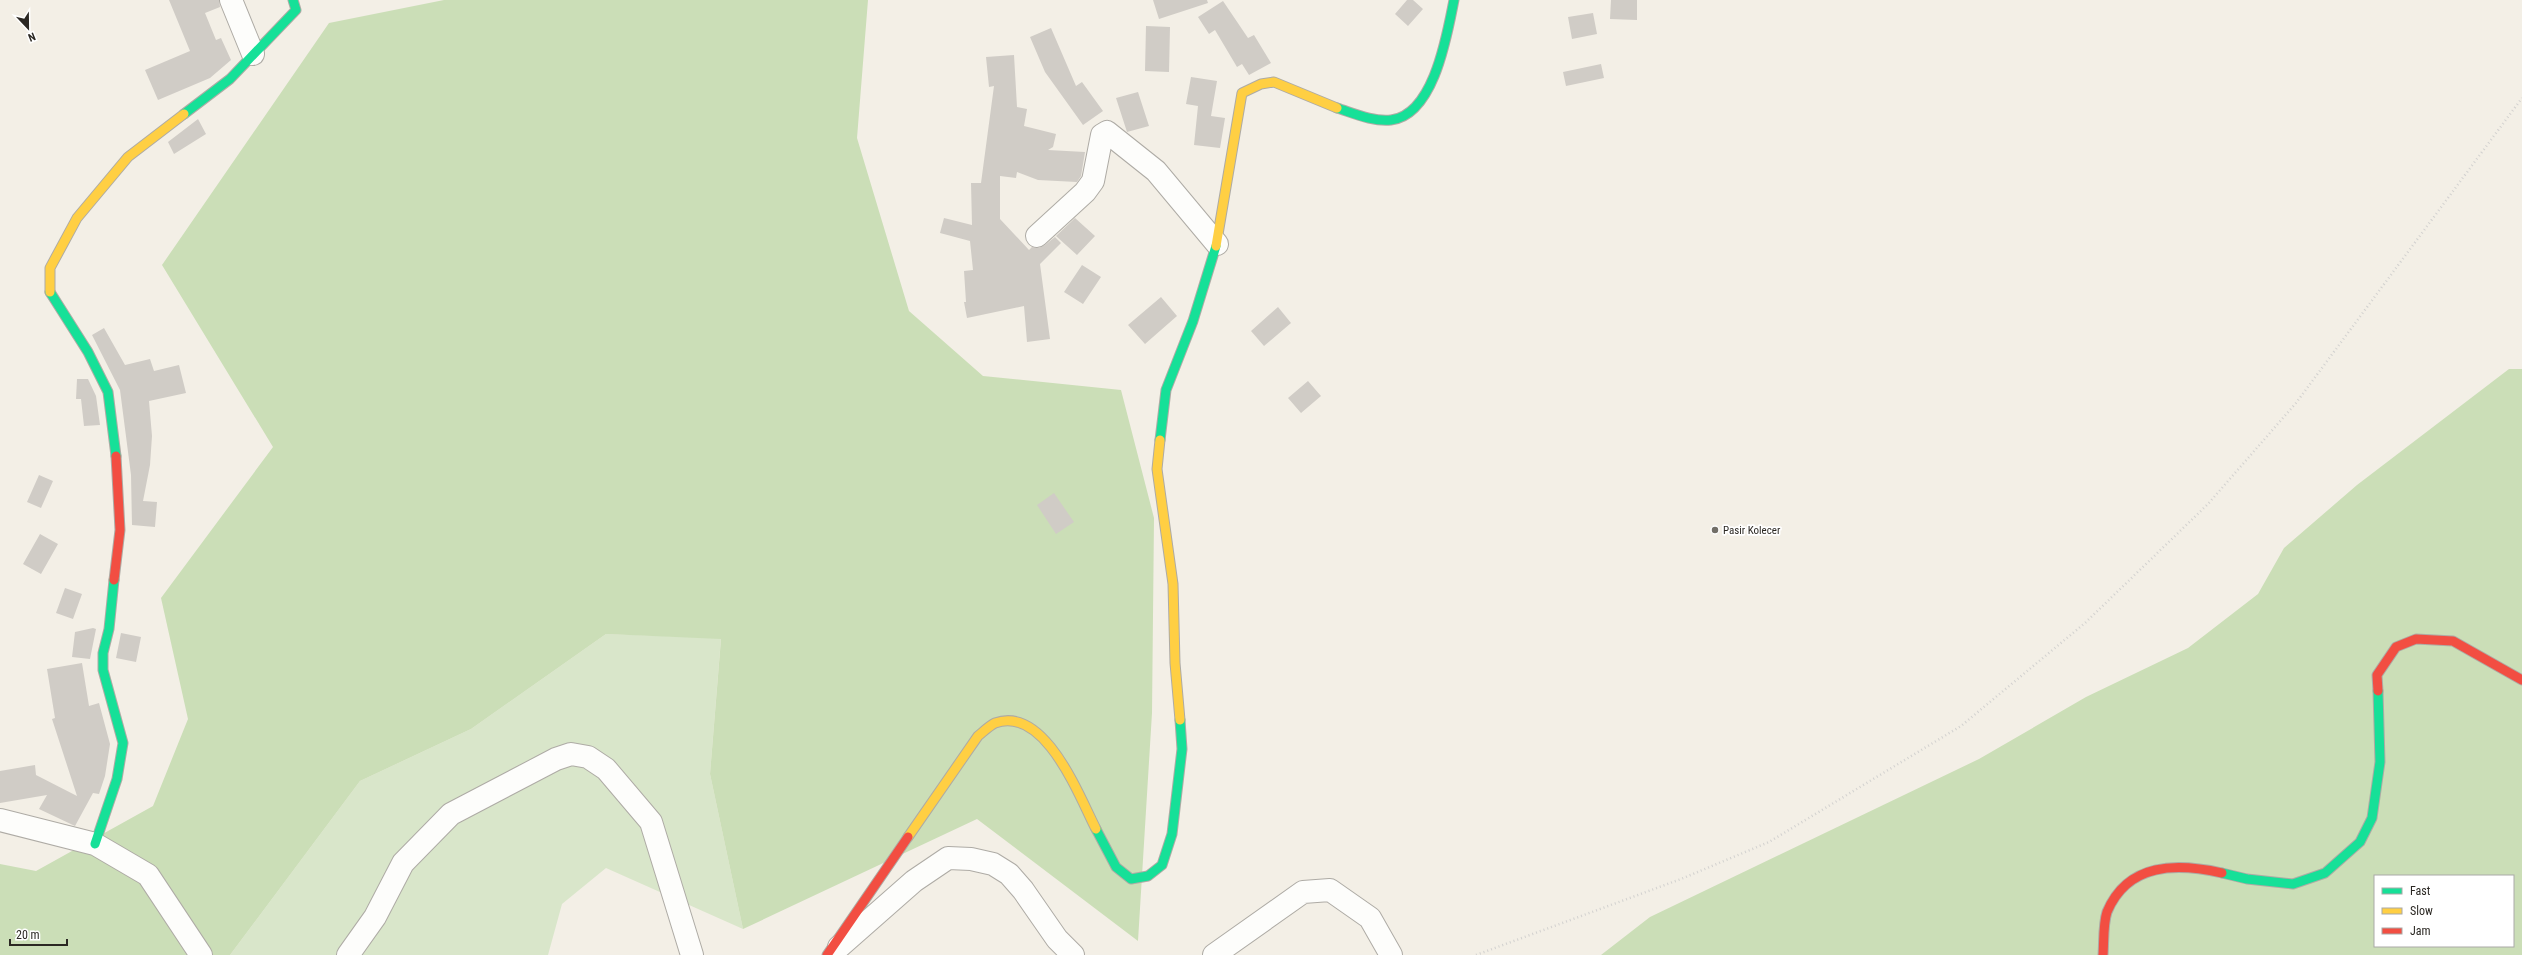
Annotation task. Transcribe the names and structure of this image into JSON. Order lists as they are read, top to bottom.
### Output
{
  "places": ["Pasir Kolecer"],
  "legend": ["Fast", "Slow", "Jam"],
  "scale_bar": "20 m",
  "north": "bottom"
}
